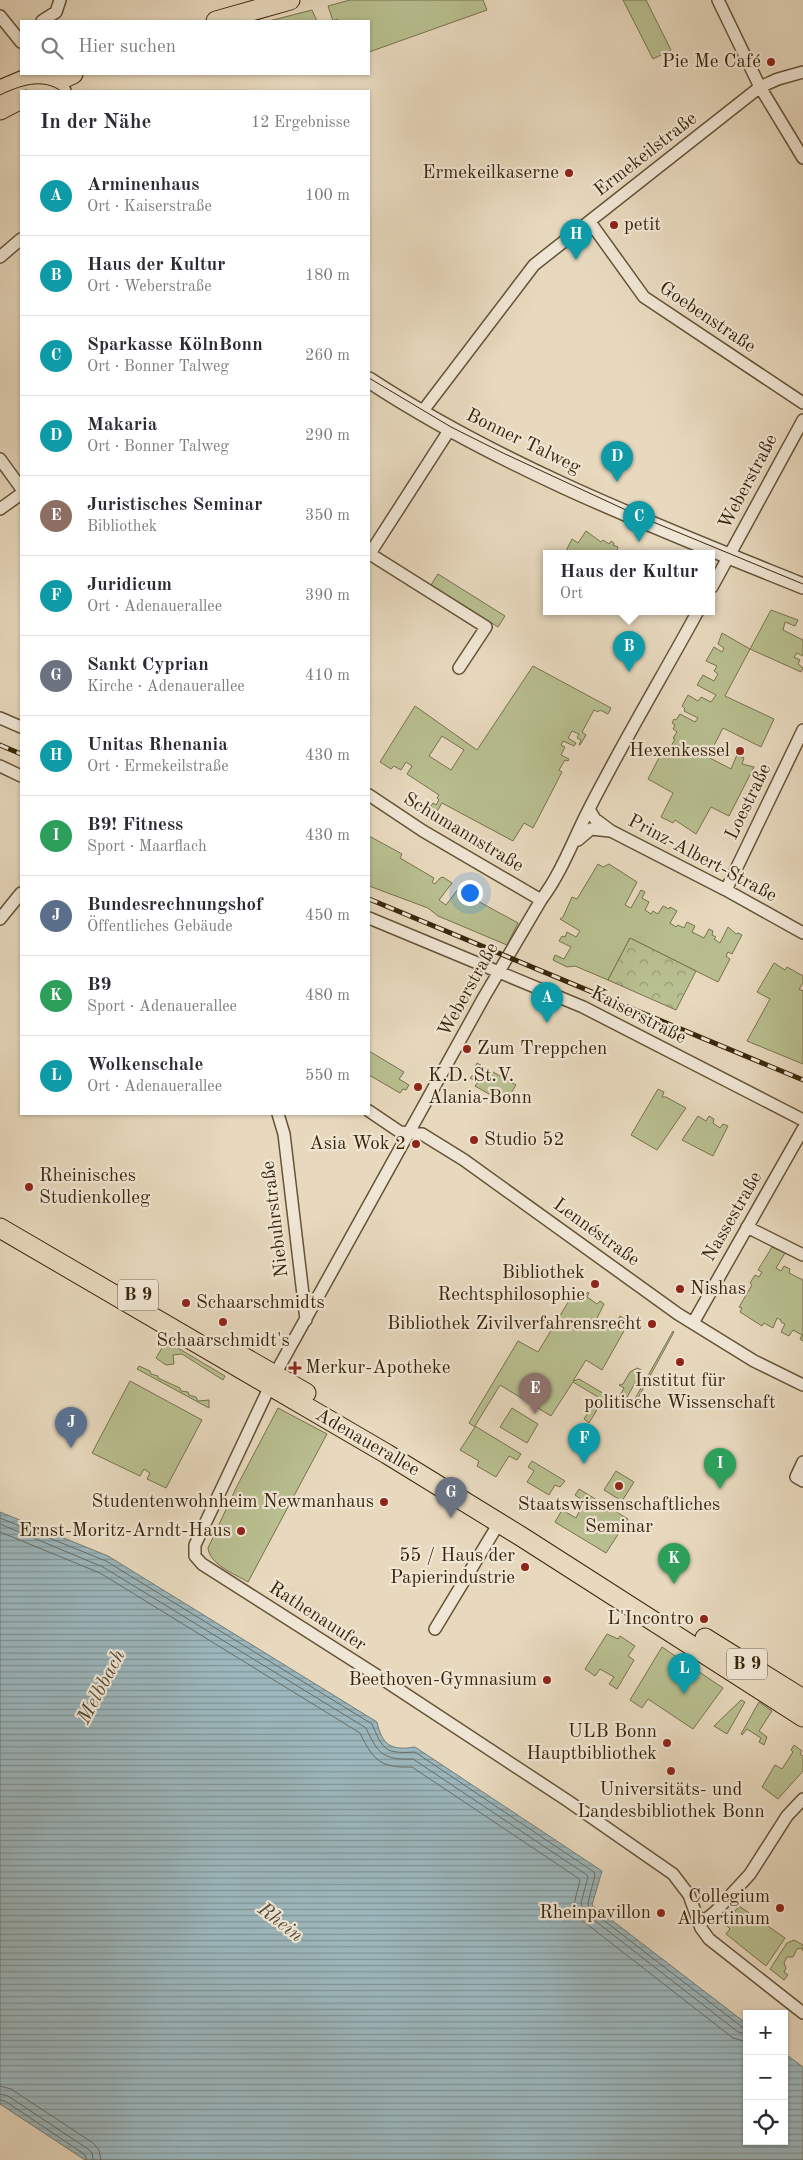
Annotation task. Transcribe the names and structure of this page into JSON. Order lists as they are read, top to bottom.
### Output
{
  "streets": {
    "main road": ["B 9", "Adenauerallee"],
    "street": [
      "Ermekeilstraße",
      "Goebenstraße",
      "Bonner Talweg",
      "Weberstraße",
      "Loestraße",
      "Schumannstraße",
      "Prinz-Albert-Straße",
      "Kaiserstraße",
      "Nassestraße",
      "Niebuhrstraße",
      "Lennéstraße",
      "Rathenauufer"
    ]
  },
  "crossings": [
    ["Ermekeilstraße", "Goebenstraße"],
    ["Ermekeilstraße", "Bonner Talweg"],
    ["Bonner Talweg", "Weberstraße"],
    ["Weberstraße", "Schumannstraße"],
    ["Weberstraße", "Prinz-Albert-Straße"],
    ["Weberstraße", "Kaiserstraße"],
    ["Weberstraße", "Niebuhrstraße"],
    ["Weberstraße", "Lennéstraße"],
    ["Weberstraße", "Adenauerallee"],
    ["Weberstraße", "Rathenauufer"],
    ["Loestraße", "Prinz-Albert-Straße"],
    ["Nassestraße", "Lennéstraße"]
  ],
  "water": ["Melbbach", "Rhein"],
  "places": {
    "other": [
      "Pie Me Café",
      "Ermekeilkaserne",
      "petit",
      "Hexenkessel",
      "Zum Treppchen",
      "K.D. St.V. Alania-Bonn",
      "Studio 52",
      "Asia Wok 2",
      "Rheinisches Studienkolleg",
      "Bibliothek Rechtsphilosophie",
      "Nishas",
      "Schaarschmidts",
      "Schaarschmidt's",
      "Bibliothek Zivilverfahrensrecht",
      "Institut für politische Wissenschaft",
      "Staatswissenschaftliches Seminar",
      "Studentenwohnheim Newmanhaus",
      "Ernst-Moritz-Arndt-Haus",
      "55 / Haus der Papierindustrie",
      "L'Incontro",
      "Beethoven-Gymnasium",
      "ULB Bonn Hauptbibliothek",
      "Universitäts- und Landesbibliothek Bonn",
      "Collegium Albertinum",
      "Rheinpavillon"
    ],
    "health": ["Merkur-Apotheke"]
  },
  "page": {
    "search": "Hier suchen",
    "heading": ["In der Nähe", "12 Ergebnisse"],
    "list": [
      {
        "mark": "A",
        "name": "Arminenhaus",
        "note": "Ort · Kaiserstraße",
        "value": "100 m"
      },
      {
        "mark": "B",
        "name": "Haus der Kultur",
        "note": "Ort · Weberstraße",
        "value": "180 m"
      },
      {
        "mark": "C",
        "name": "Sparkasse KölnBonn",
        "note": "Ort · Bonner Talweg",
        "value": "260 m"
      },
      {
        "mark": "D",
        "name": "Makaria",
        "note": "Ort · Bonner Talweg",
        "value": "290 m"
      },
      {
        "mark": "E",
        "name": "Juristisches Seminar",
        "note": "Bibliothek",
        "value": "350 m"
      },
      {
        "mark": "F",
        "name": "Juridicum",
        "note": "Ort · Adenauerallee",
        "value": "390 m"
      },
      {
        "mark": "G",
        "name": "Sankt Cyprian",
        "note": "Kirche · Adenauerallee",
        "value": "410 m"
      },
      {
        "mark": "H",
        "name": "Unitas Rhenania",
        "note": "Ort · Ermekeilstraße",
        "value": "430 m"
      },
      {
        "mark": "I",
        "name": "B9! Fitness",
        "note": "Sport · Maarflach",
        "value": "430 m"
      },
      {
        "mark": "J",
        "name": "Bundesrechnungshof",
        "note": "Öffentliches Gebäude",
        "value": "450 m"
      },
      {
        "mark": "K",
        "name": "B9",
        "note": "Sport · Adenauerallee",
        "value": "480 m"
      },
      {
        "mark": "L",
        "name": "Wolkenschale",
        "note": "Ort · Adenauerallee",
        "value": "550 m"
      }
    ],
    "pins": [
      "H",
      "D",
      "C",
      "B",
      "A",
      "E",
      "J",
      "F",
      "I",
      "G",
      "K",
      "L"
    ],
    "popup": ["Haus der Kultur", "Ort"],
    "map_buttons": ["+", "−"]
  }
}
